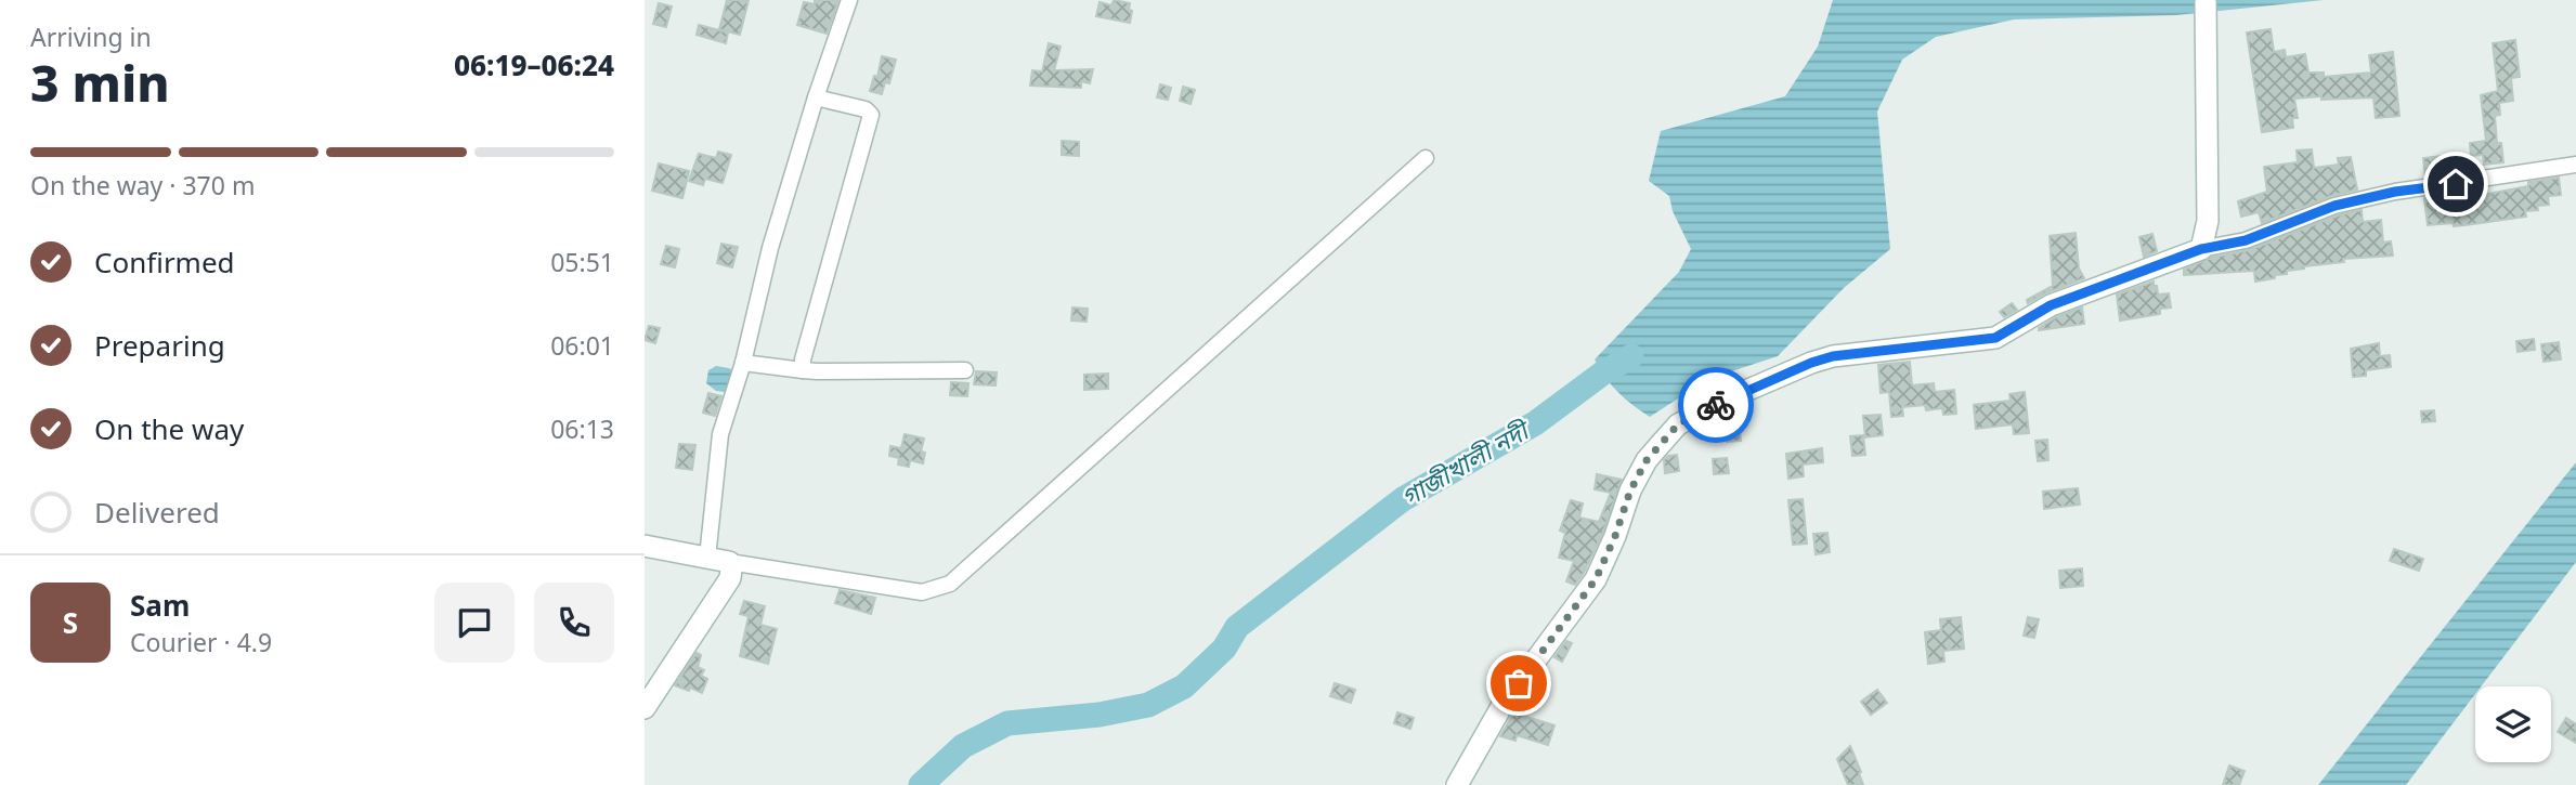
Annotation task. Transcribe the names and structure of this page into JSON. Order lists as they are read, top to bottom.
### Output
{
  "water": ["গাজীখালী নদী"],
  "page": {
    "heading": ["3 min", "Arriving in", "06:19–06:24"],
    "panel": ["Sam", "Courier · 4.9"],
    "bar": "On the way · 370 m",
    "list": [
      ["Confirmed", "05:51"],
      ["Preparing", "06:01"],
      ["On the way", "06:13"],
      "Delivered"
    ],
    "round": "S"
  }
}
